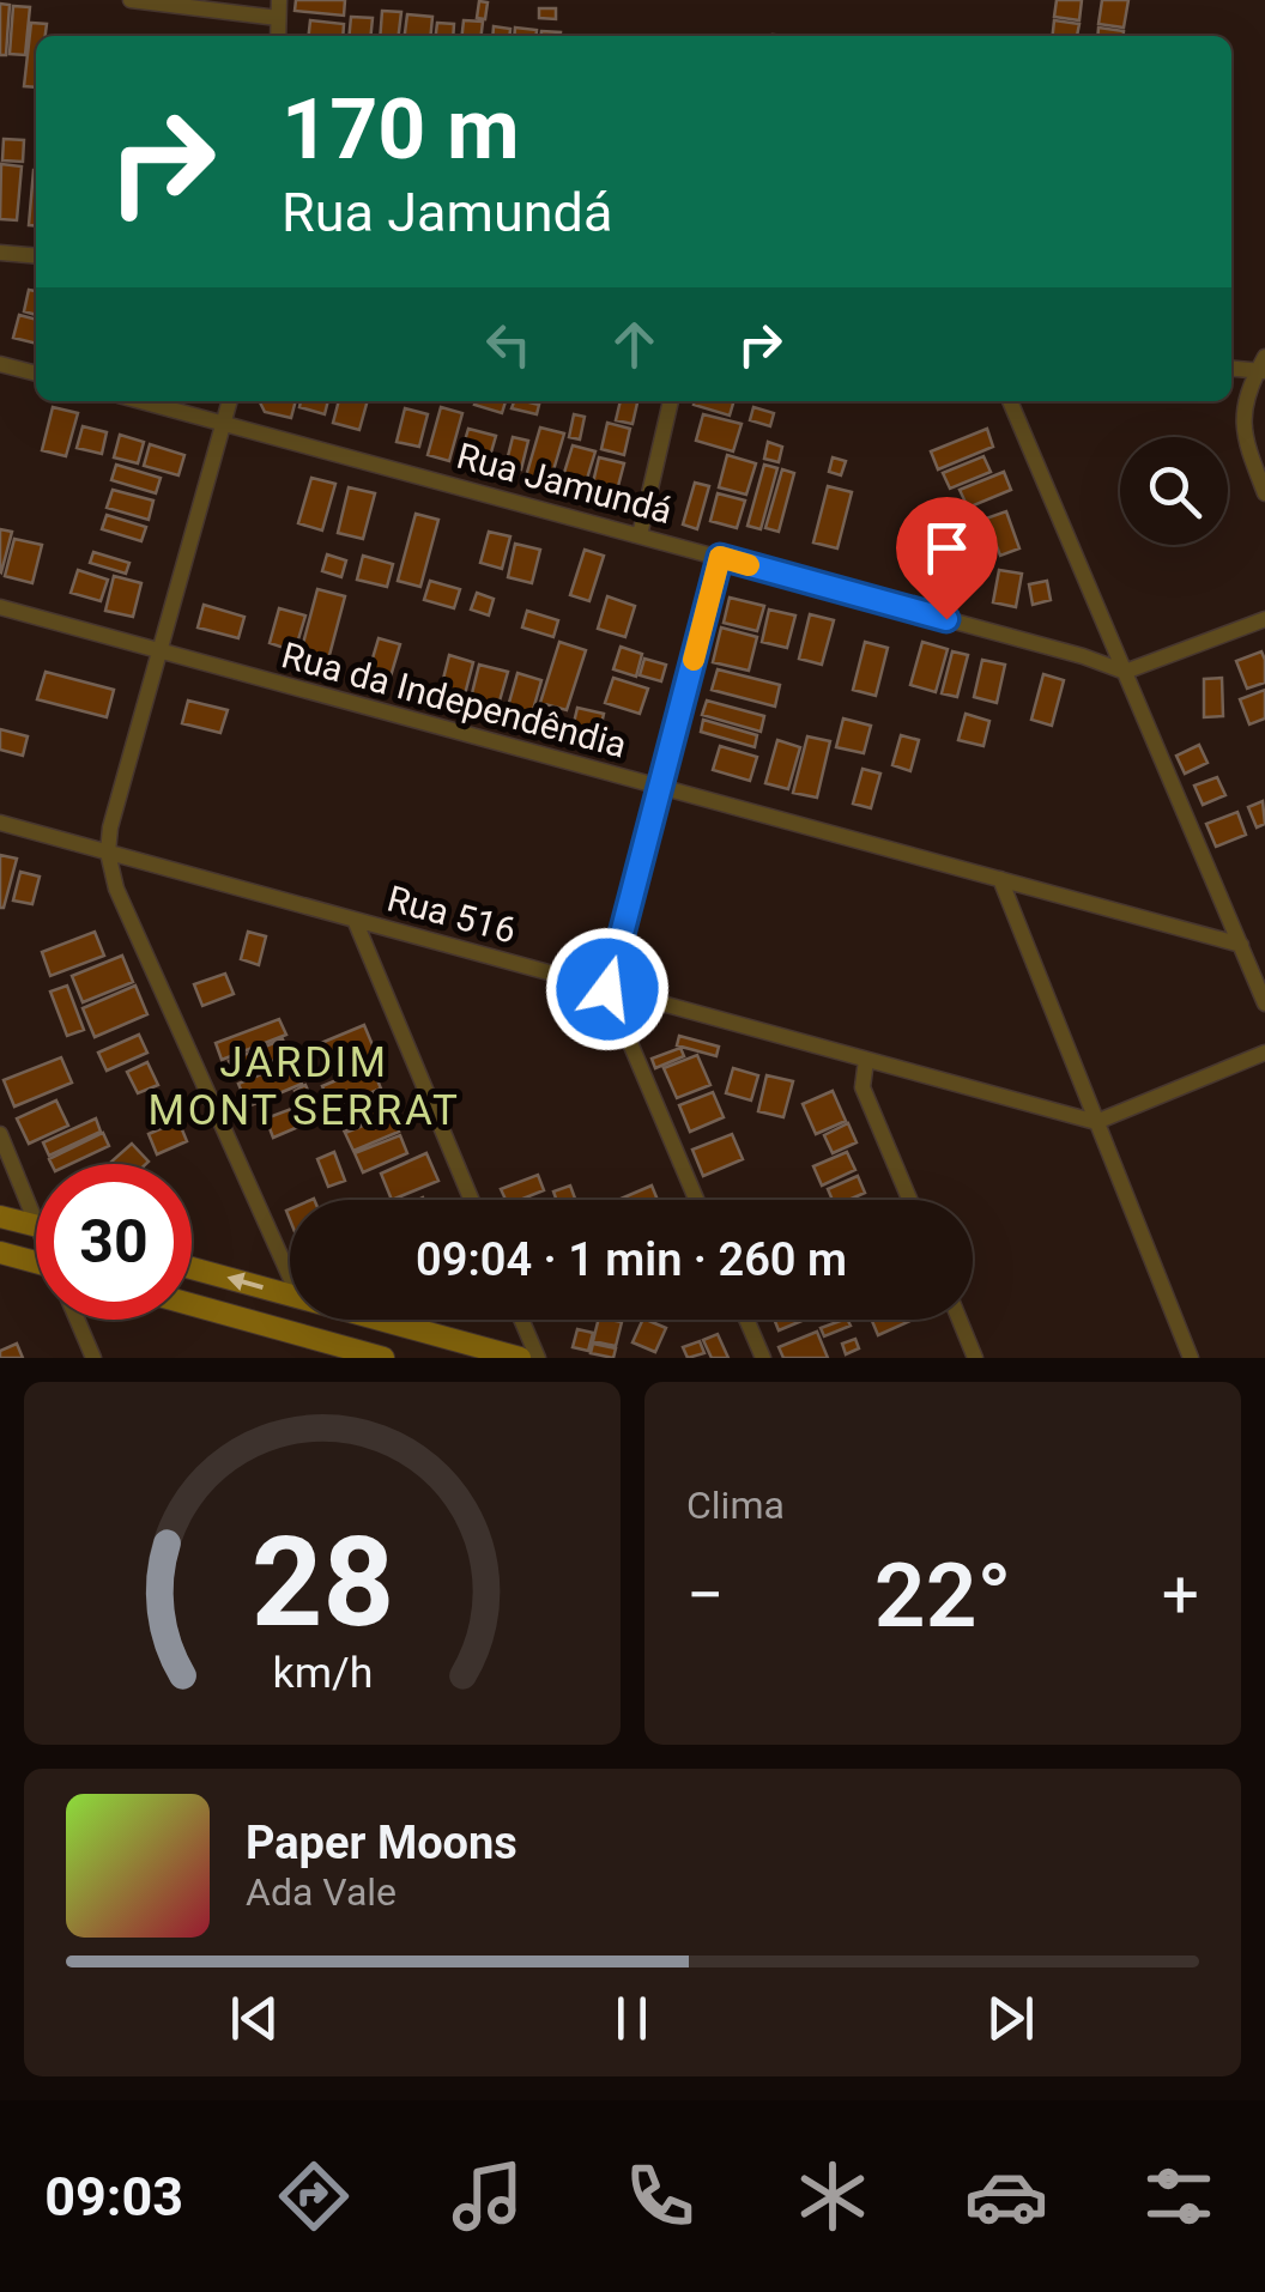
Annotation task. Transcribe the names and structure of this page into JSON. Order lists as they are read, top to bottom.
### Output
{
  "streets": {
    "street": ["Rua Jamundá", "Rua da Independêndia", "Rua 516"]
  },
  "districts": ["JARDIM MONT SERRAT"],
  "page": {
    "turn": ["170 m", "Rua Jamundá"],
    "limit": "30",
    "trip": "09:04 · 1 min · 260 m",
    "tile": "Clima",
    "heat": ["−", "22°", "+"],
    "song": ["Paper Moons", "Ada Vale"],
    "tabs": "09:03",
    "gauge": ["28", "km/h"]
  }
}
